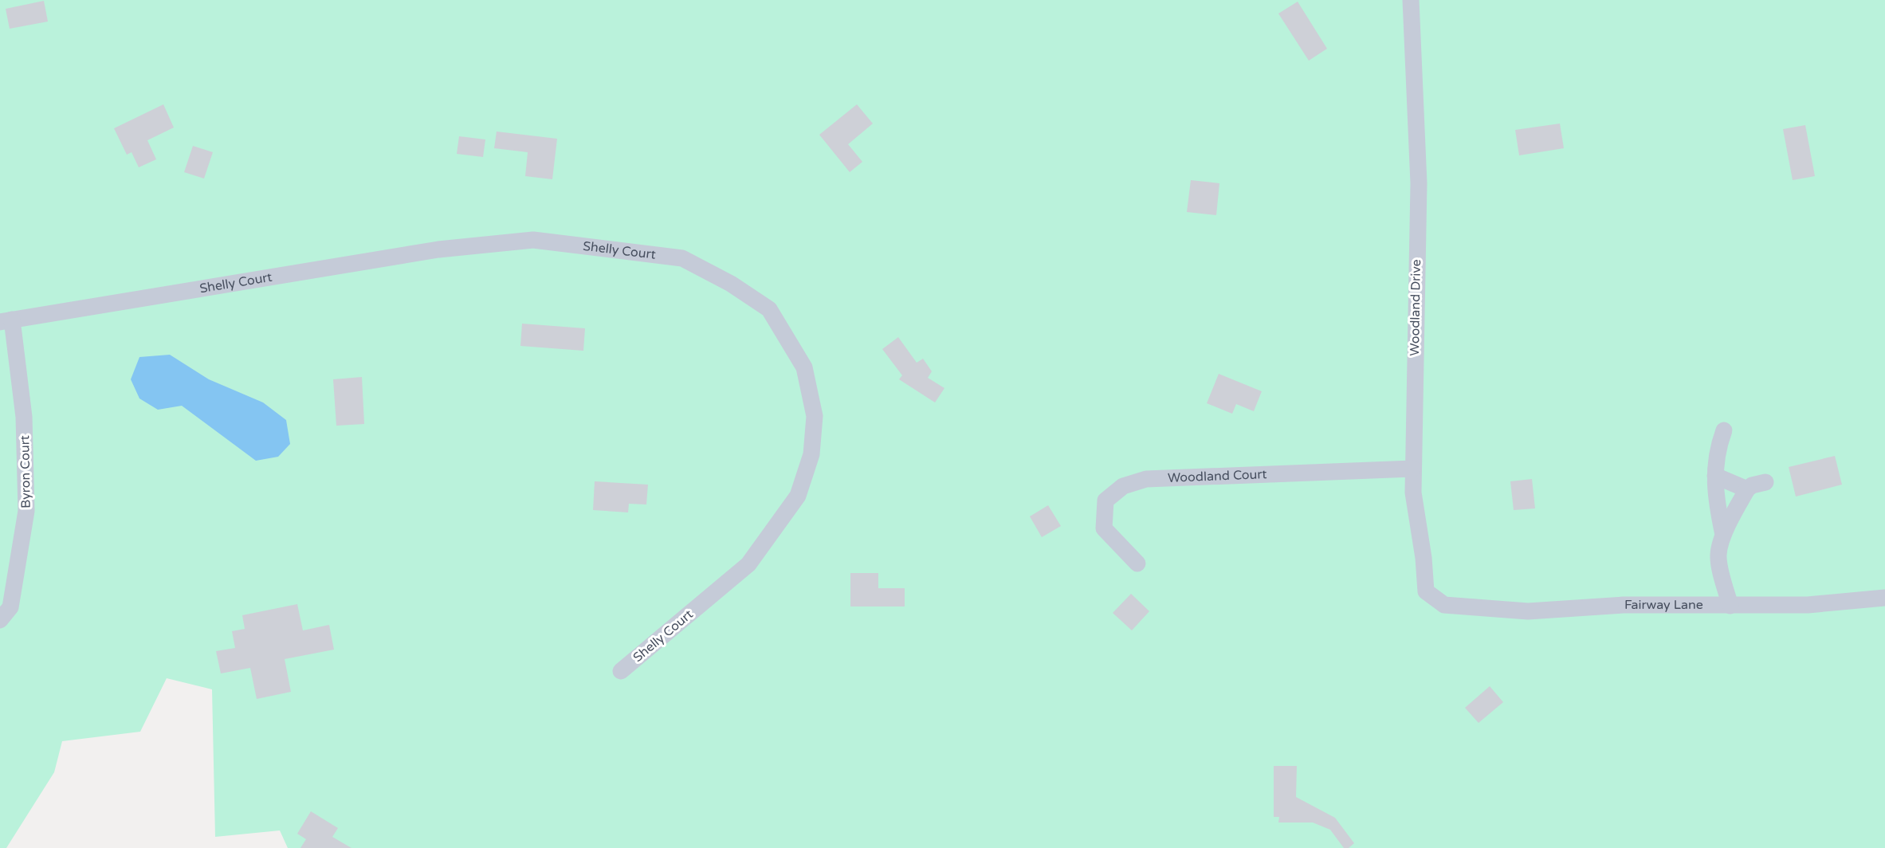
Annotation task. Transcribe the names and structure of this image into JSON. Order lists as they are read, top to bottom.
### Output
{
  "streets": {
    "street": [
      "Shelly Court",
      "Woodland Drive",
      "Byron Court",
      "Woodland Court",
      "Fairway Lane"
    ]
  },
  "crossings": [
    ["Shelly Court", "Byron Court"],
    ["Woodland Drive", "Woodland Court"],
    ["Woodland Drive", "Fairway Lane"]
  ]
}
